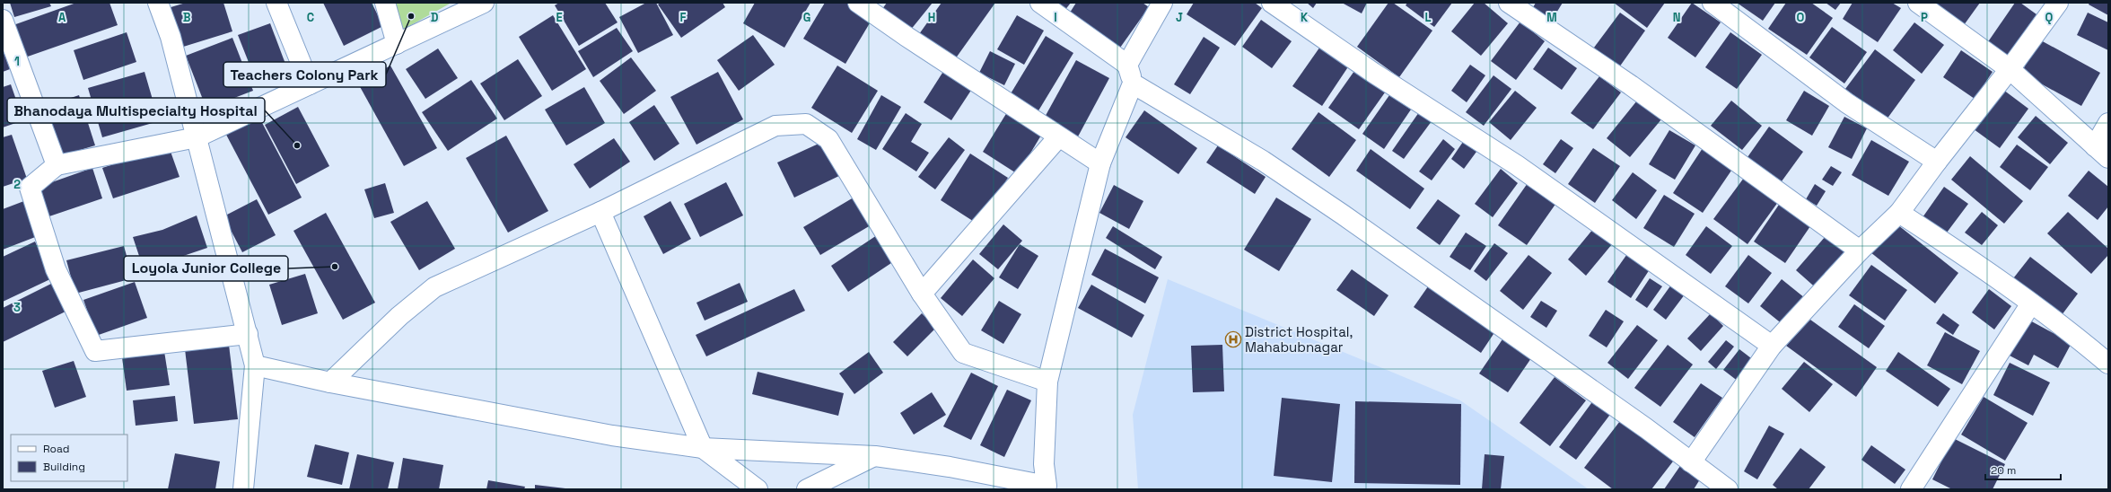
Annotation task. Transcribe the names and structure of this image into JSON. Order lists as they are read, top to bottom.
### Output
{
  "places": {
    "other": ["Teachers Colony Park", "Bhanodaya Multispecialty Hospital", "Loyola Junior College"],
    "hospital": ["District Hospital, Mahabubnagar"]
  },
  "legend": ["Road", "Building"],
  "scale_bar": "20 m",
  "grid": {
    "columns": [
      "A",
      "B",
      "C",
      "D",
      "E",
      "F",
      "G",
      "H",
      "I",
      "J",
      "K",
      "L",
      "M",
      "N",
      "O",
      "P",
      "Q"
    ],
    "rows": ["1", "2", "3"]
  }
}
